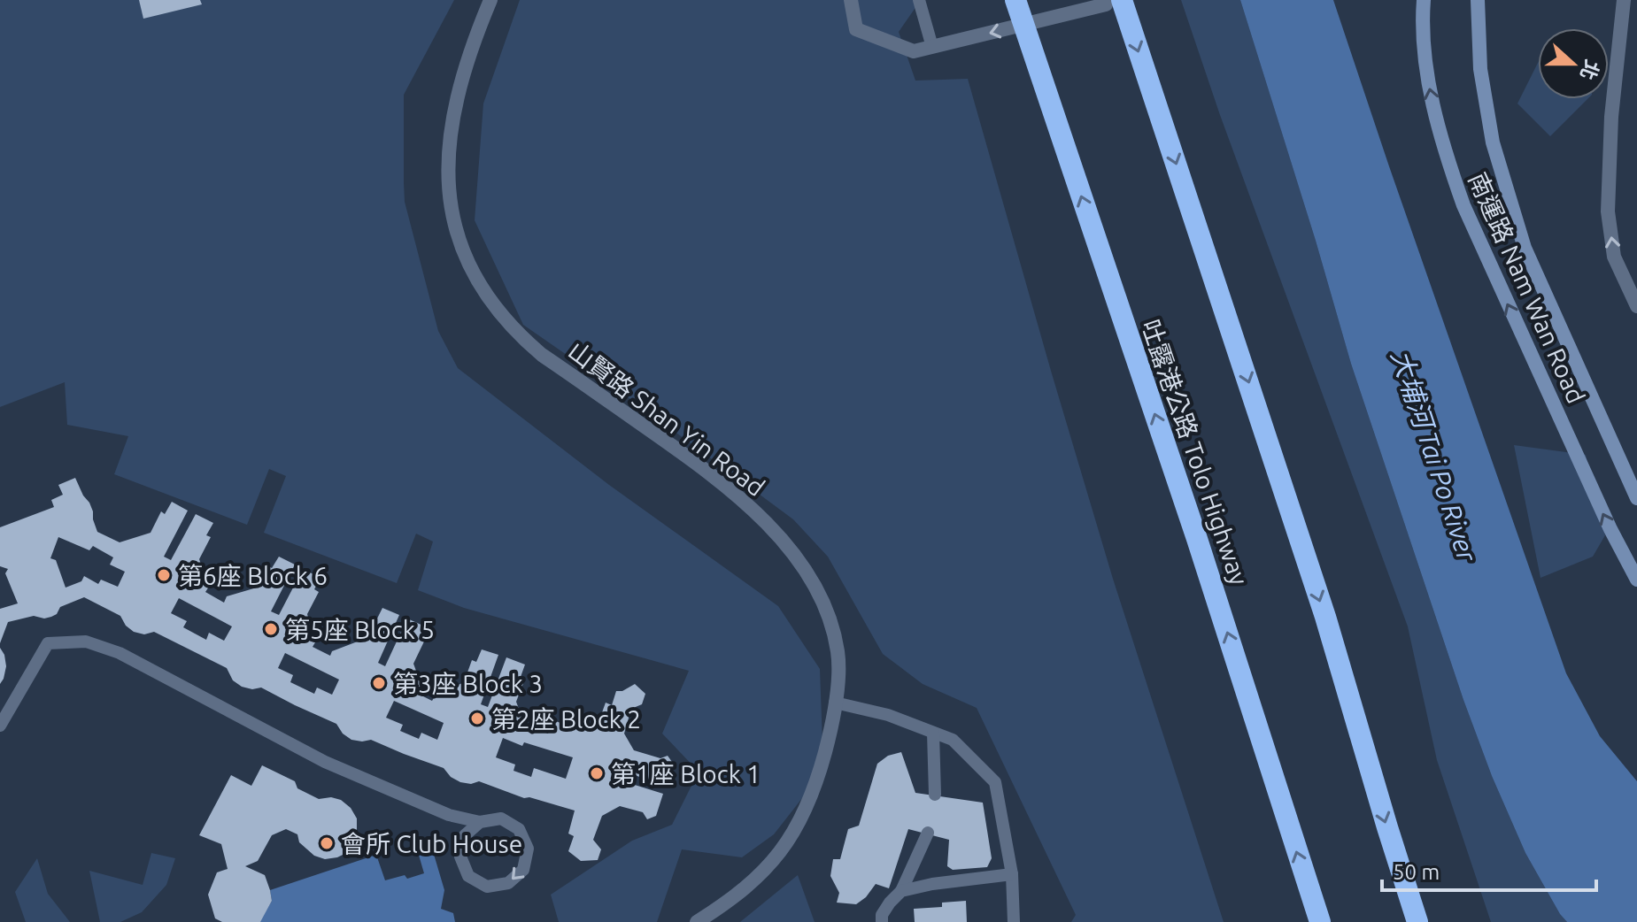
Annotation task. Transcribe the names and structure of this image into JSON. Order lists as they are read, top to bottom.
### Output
{
  "streets": {
    "highway": ["吐露港公路 Tolo Highway"],
    "main road": ["南運路 Nam Wan Road"],
    "street": ["山賢路 Shan Yin Road"]
  },
  "water": ["大埔河 Tai Po River"],
  "places": [
    "第6座 Block 6",
    "第5座 Block 5",
    "第3座 Block 3",
    "第2座 Block 2",
    "第1座 Block 1",
    "會所 Club House"
  ],
  "scale_bar": "50 m",
  "north": "right"
}
